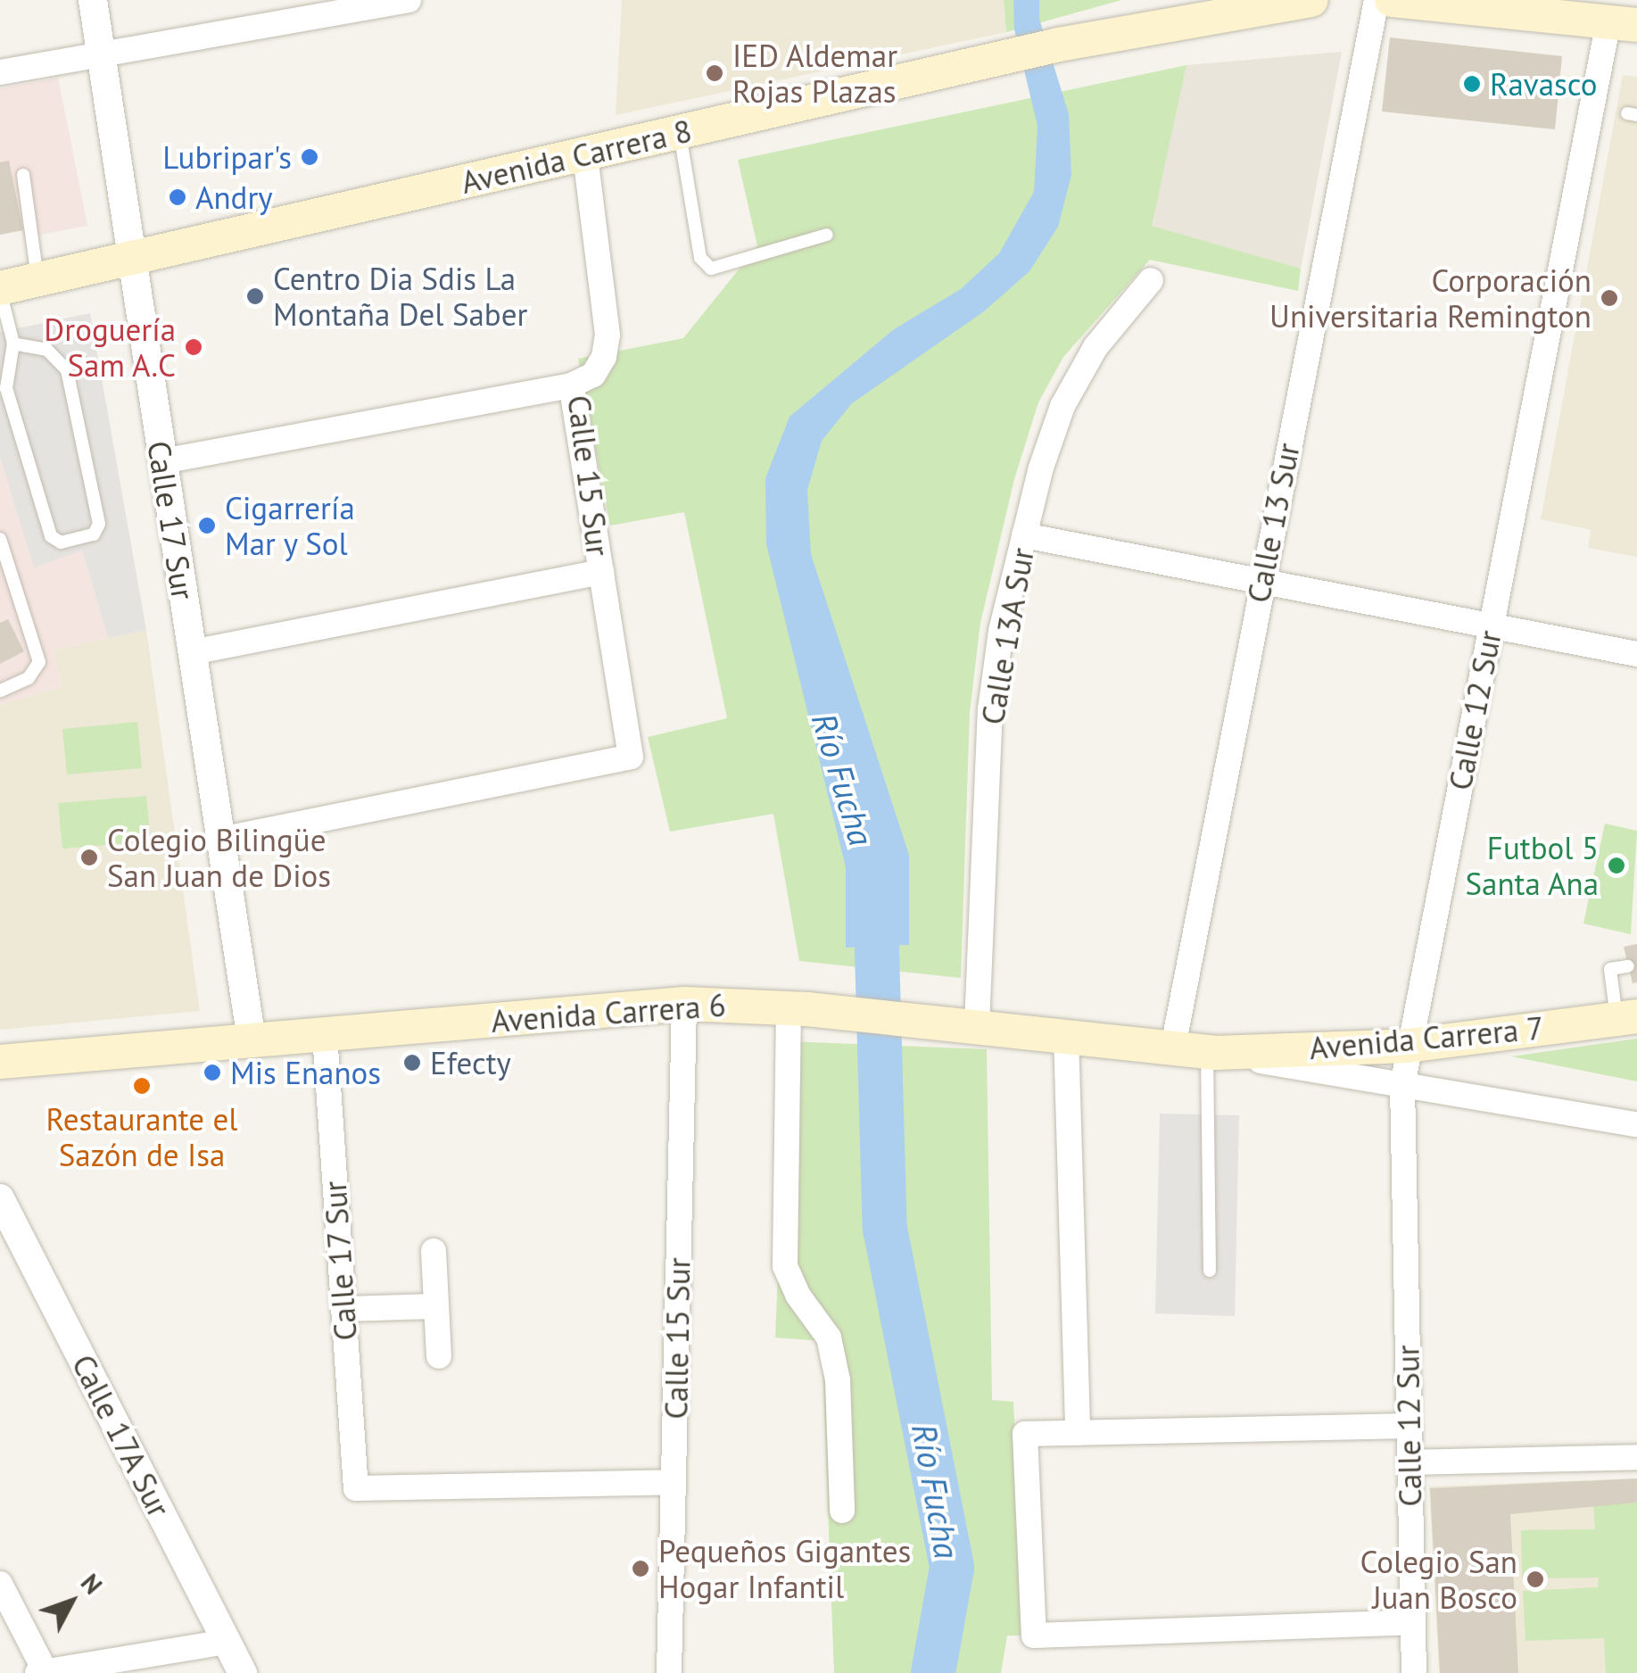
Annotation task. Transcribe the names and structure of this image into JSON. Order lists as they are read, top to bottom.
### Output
{
  "streets": {
    "main road": ["Avenida Carrera 8", "Avenida Carrera 6", "Avenida Carrera 7"],
    "street": [
      "Calle 15 Sur",
      "Calle 17 Sur",
      "Calle 13 Sur",
      "Calle 13A Sur",
      "Calle 12 Sur",
      "Calle 17A Sur"
    ]
  },
  "crossings": [
    ["Avenida Carrera 8", "Calle 15 Sur"],
    ["Avenida Carrera 8", "Calle 17 Sur"],
    ["Calle 15 Sur", "Calle 17 Sur"],
    ["Calle 15 Sur", "Avenida Carrera 6"],
    ["Calle 17 Sur", "Avenida Carrera 6"],
    ["Calle 13 Sur", "Avenida Carrera 6"],
    ["Calle 13A Sur", "Avenida Carrera 6"],
    ["Calle 12 Sur", "Avenida Carrera 7"],
    ["Avenida Carrera 6", "Avenida Carrera 7"]
  ],
  "water": ["Río Fucha"],
  "places": [
    "IED Aldemar Rojas Plazas",
    "Ravasco",
    "Lubripar's",
    "Andry",
    "Centro Dia Sdis La Montaña Del Saber",
    "Corporación Universitaria Remington",
    "Droguería Sam A.C",
    "Cigarrería Mar y Sol",
    "Colegio Bilingüe San Juan de Dios",
    "Futbol 5 Santa Ana",
    "Efecty",
    "Mis Enanos",
    "Restaurante el Sazón de Isa",
    "Pequeños Gigantes Hogar Infantil",
    "Colegio San Juan Bosco"
  ],
  "north": "top right"
}
